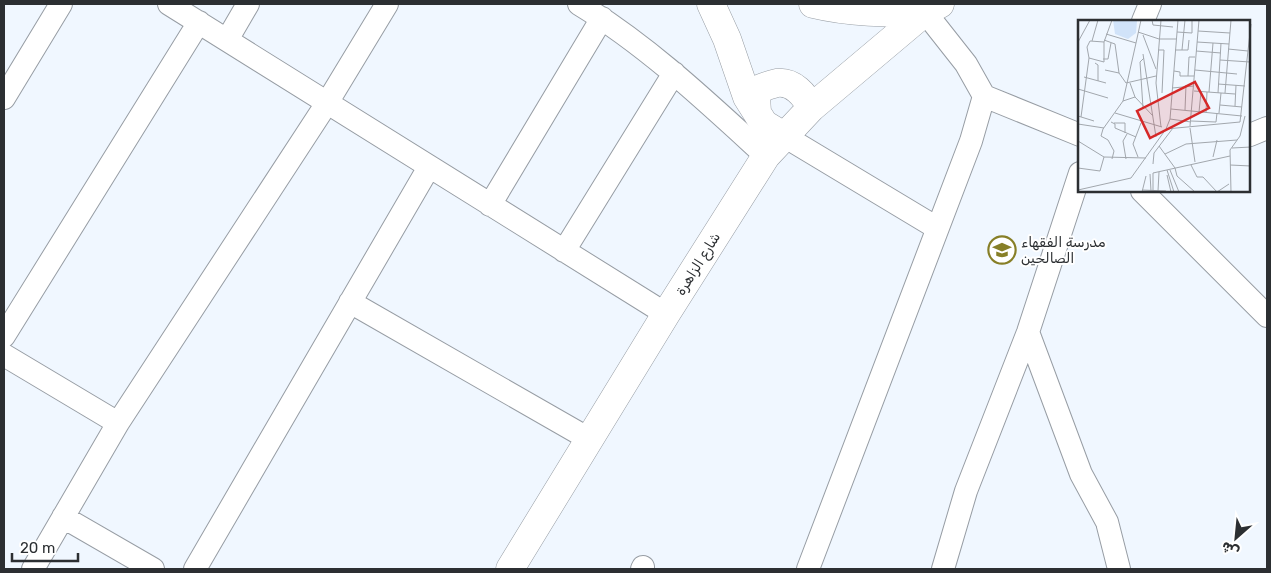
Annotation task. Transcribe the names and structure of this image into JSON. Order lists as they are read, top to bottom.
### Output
{
  "streets": {
    "main road": ["شارع الزاهرة"]
  },
  "places": {
    "school or university": ["مدرسة الفقهاء الصالحين"]
  },
  "scale_bar": "20 m",
  "north": "bottom left"
}
